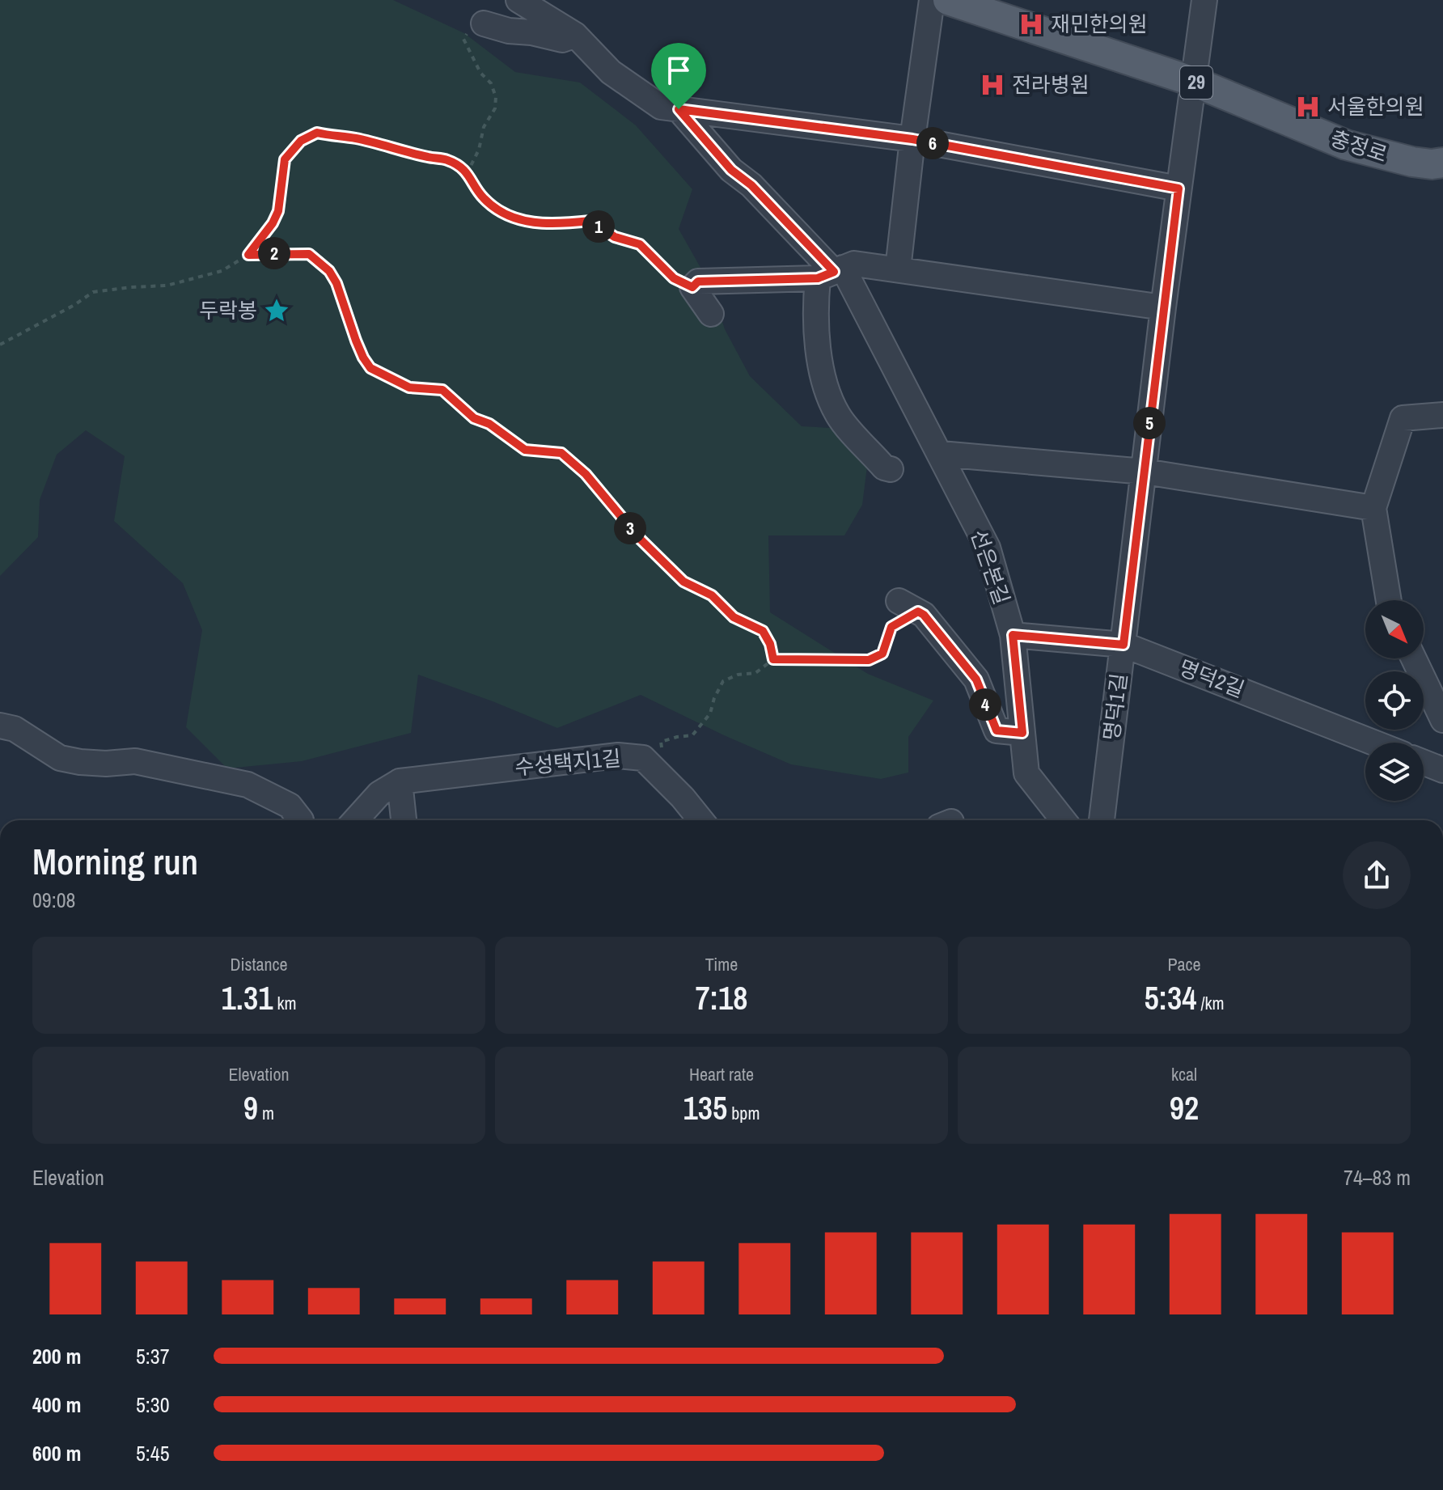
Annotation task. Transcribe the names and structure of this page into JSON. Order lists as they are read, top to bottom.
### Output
{
  "streets": {
    "main road": ["29", "충정로"],
    "street": [
      "선은본길",
      "명덕2길",
      "명덕1길",
      "수성택지1길"
    ]
  },
  "crossings": [
    ["충정로", "명덕1길"],
    ["선은본길", "명덕2길"],
    ["명덕2길", "명덕1길"]
  ],
  "places": {
    "hospital": ["재민한의원", "전라병원", "서울한의원"],
    "place": ["두락봉"]
  },
  "north": "bottom right",
  "page": {
    "pins": [
      "6",
      "1",
      "2",
      "5",
      "3",
      "4"
    ],
    "heading": ["Morning run", "09:08"],
    "stats": [
      ["Distance", "1.31 km"],
      ["Time", "7:18"],
      ["Pace", "5:34 /km"],
      ["Elevation", "9 m"],
      ["Heart rate", "135 bpm"],
      ["kcal", "92"]
    ],
    "chart": ["Elevation", "74–83 m"],
    "list": [
      {
        "name": "200 m",
        "note": "5:37"
      },
      {
        "name": "400 m",
        "note": "5:30"
      },
      {
        "name": "600 m",
        "note": "5:45"
      }
    ]
  }
}
